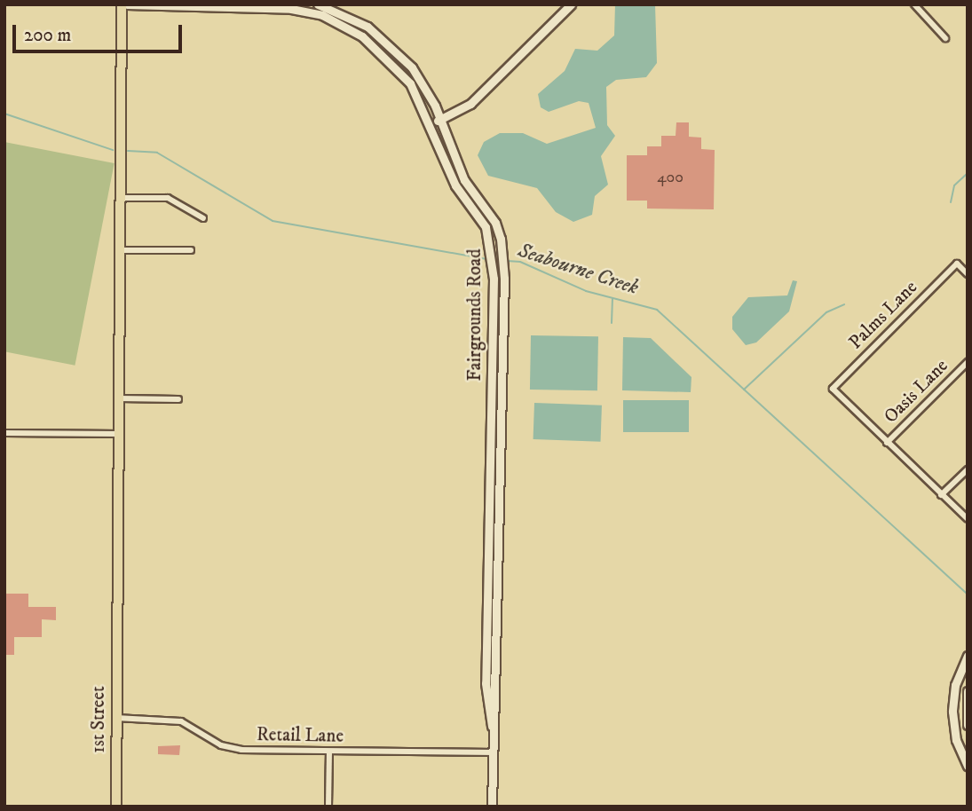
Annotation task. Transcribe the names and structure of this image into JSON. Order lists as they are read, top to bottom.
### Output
{
  "streets": {
    "main road": ["1st Street"],
    "street": [
      "Fairgrounds Road",
      "Palms Lane",
      "Oasis Lane",
      "Retail Lane"
    ]
  },
  "crossings": [
    ["Fairgrounds Road", "Retail Lane"],
    ["Palms Lane", "Oasis Lane"],
    ["1st Street", "Retail Lane"]
  ],
  "water": ["Seabourne Creek"],
  "house_numbers": ["400"],
  "scale_bar": "200 m"
}
